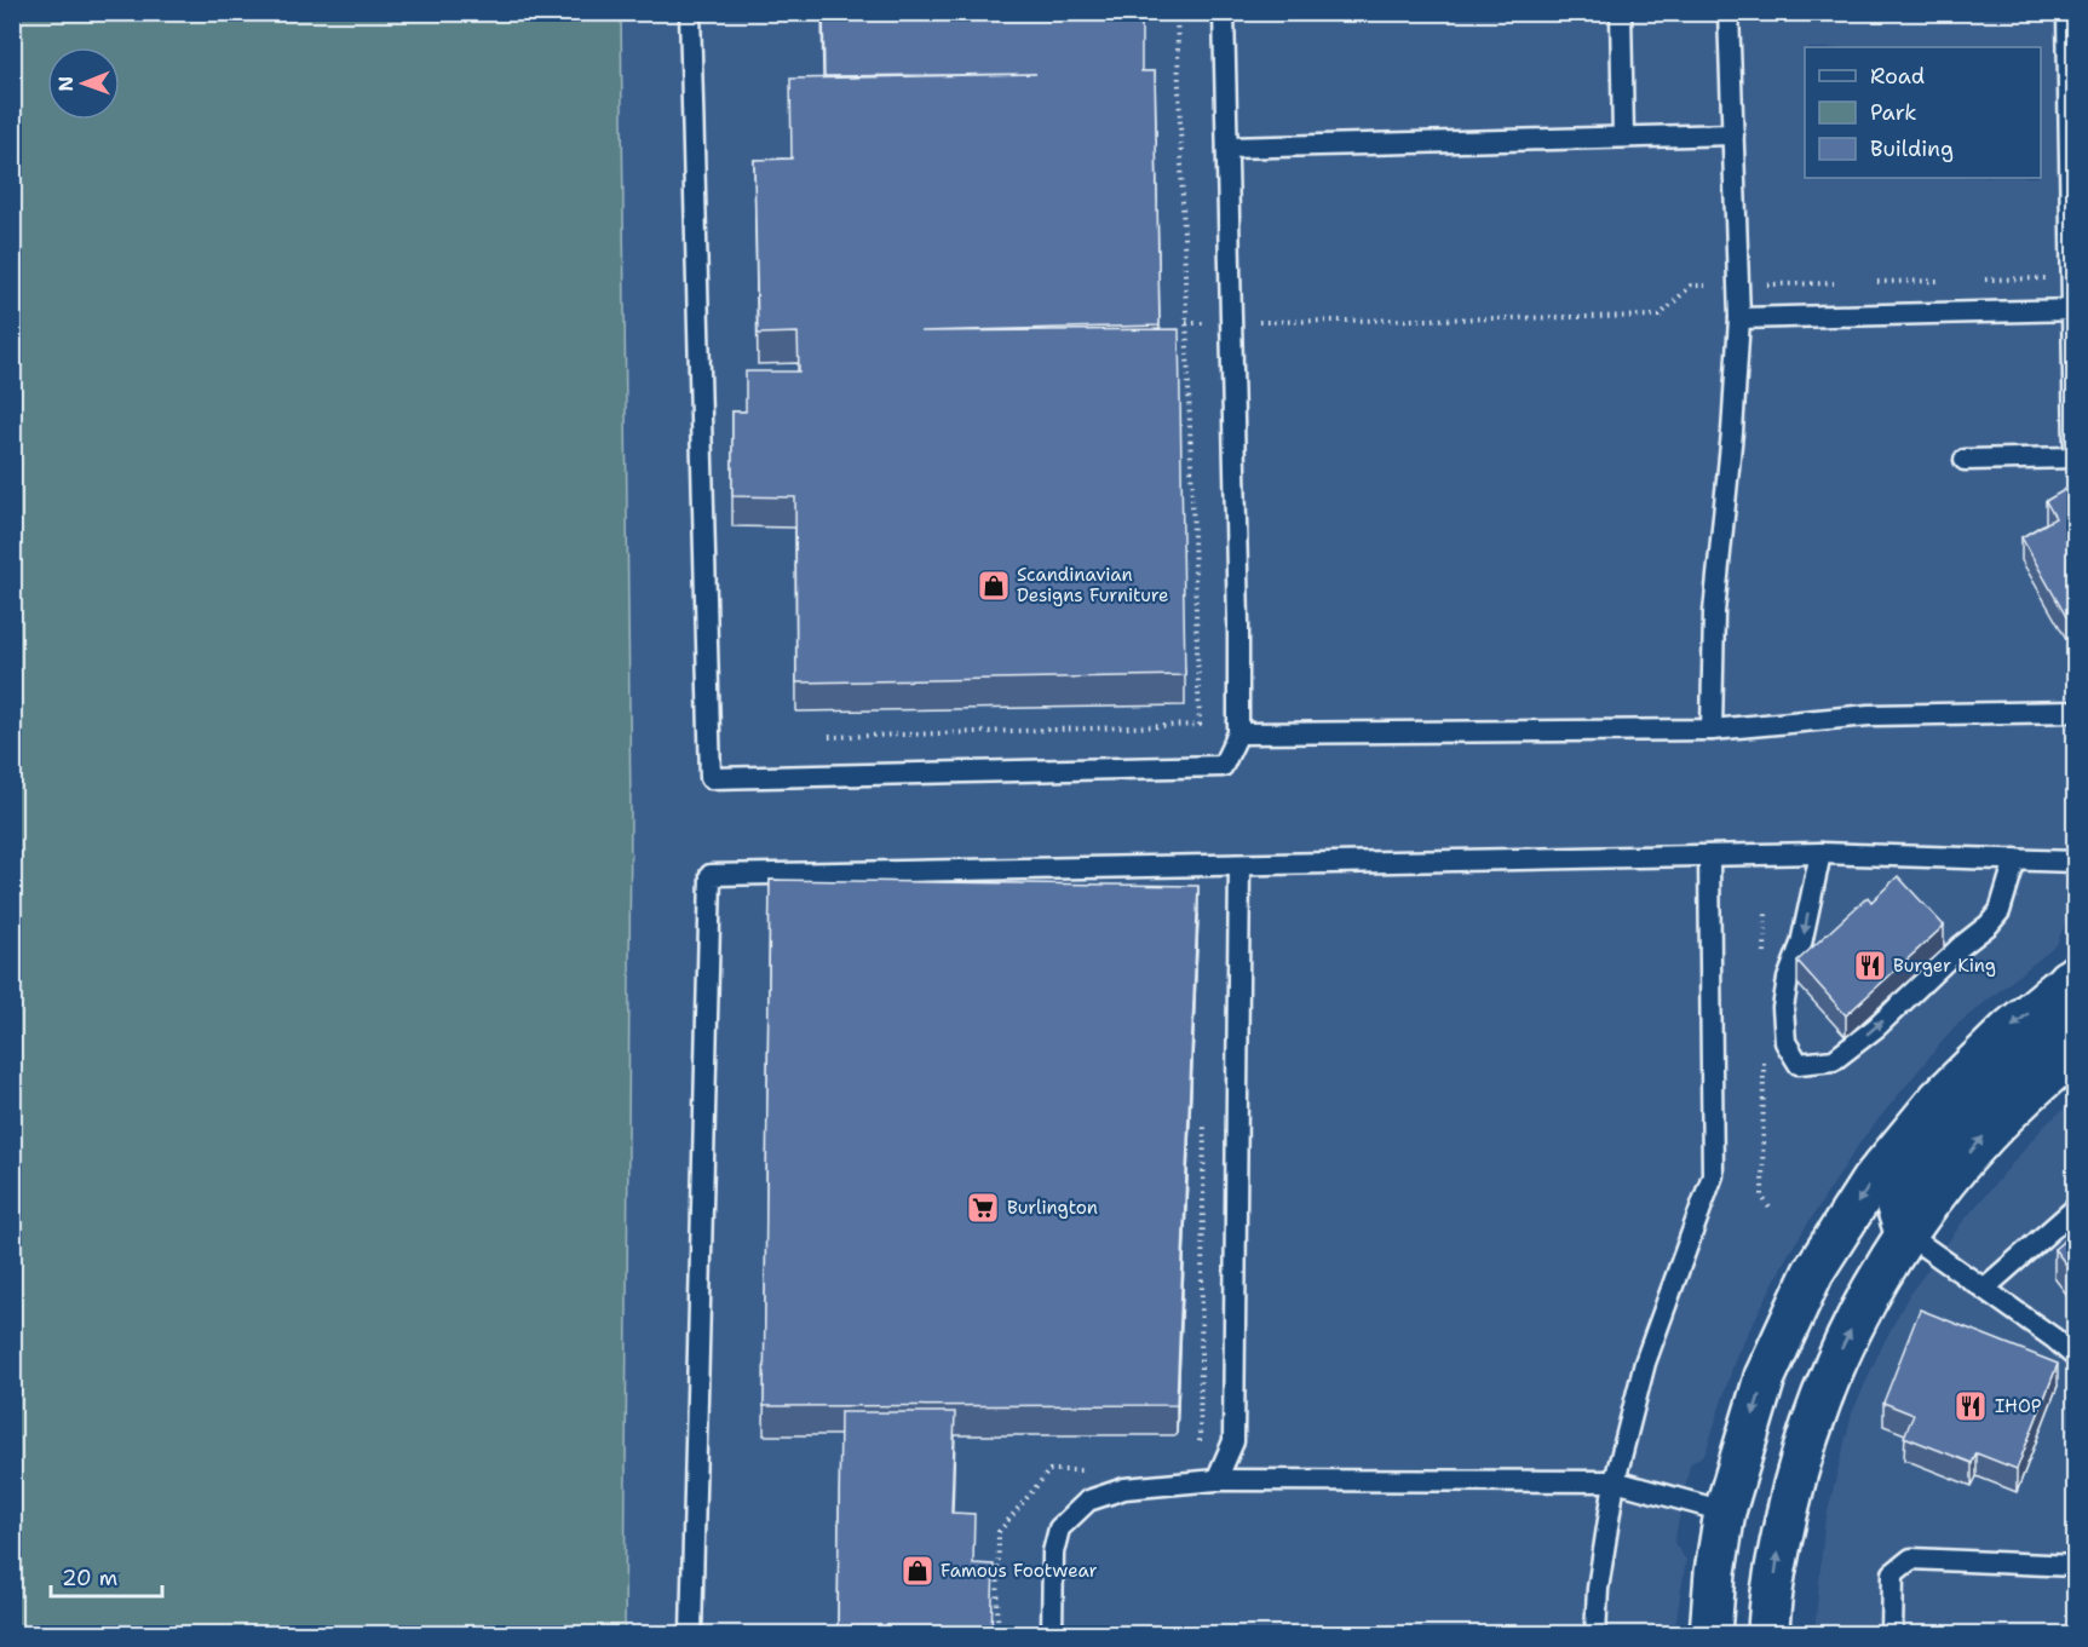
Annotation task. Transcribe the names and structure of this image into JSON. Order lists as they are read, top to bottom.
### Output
{
  "places": {
    "shop": ["Scandinavian Designs Furniture", "Famous Footwear"],
    "restaurant": ["Burger King", "IHOP"],
    "supermarket": ["Burlington"]
  },
  "legend": ["Road", "Park", "Building"],
  "scale_bar": "20 m",
  "north": "left"
}
